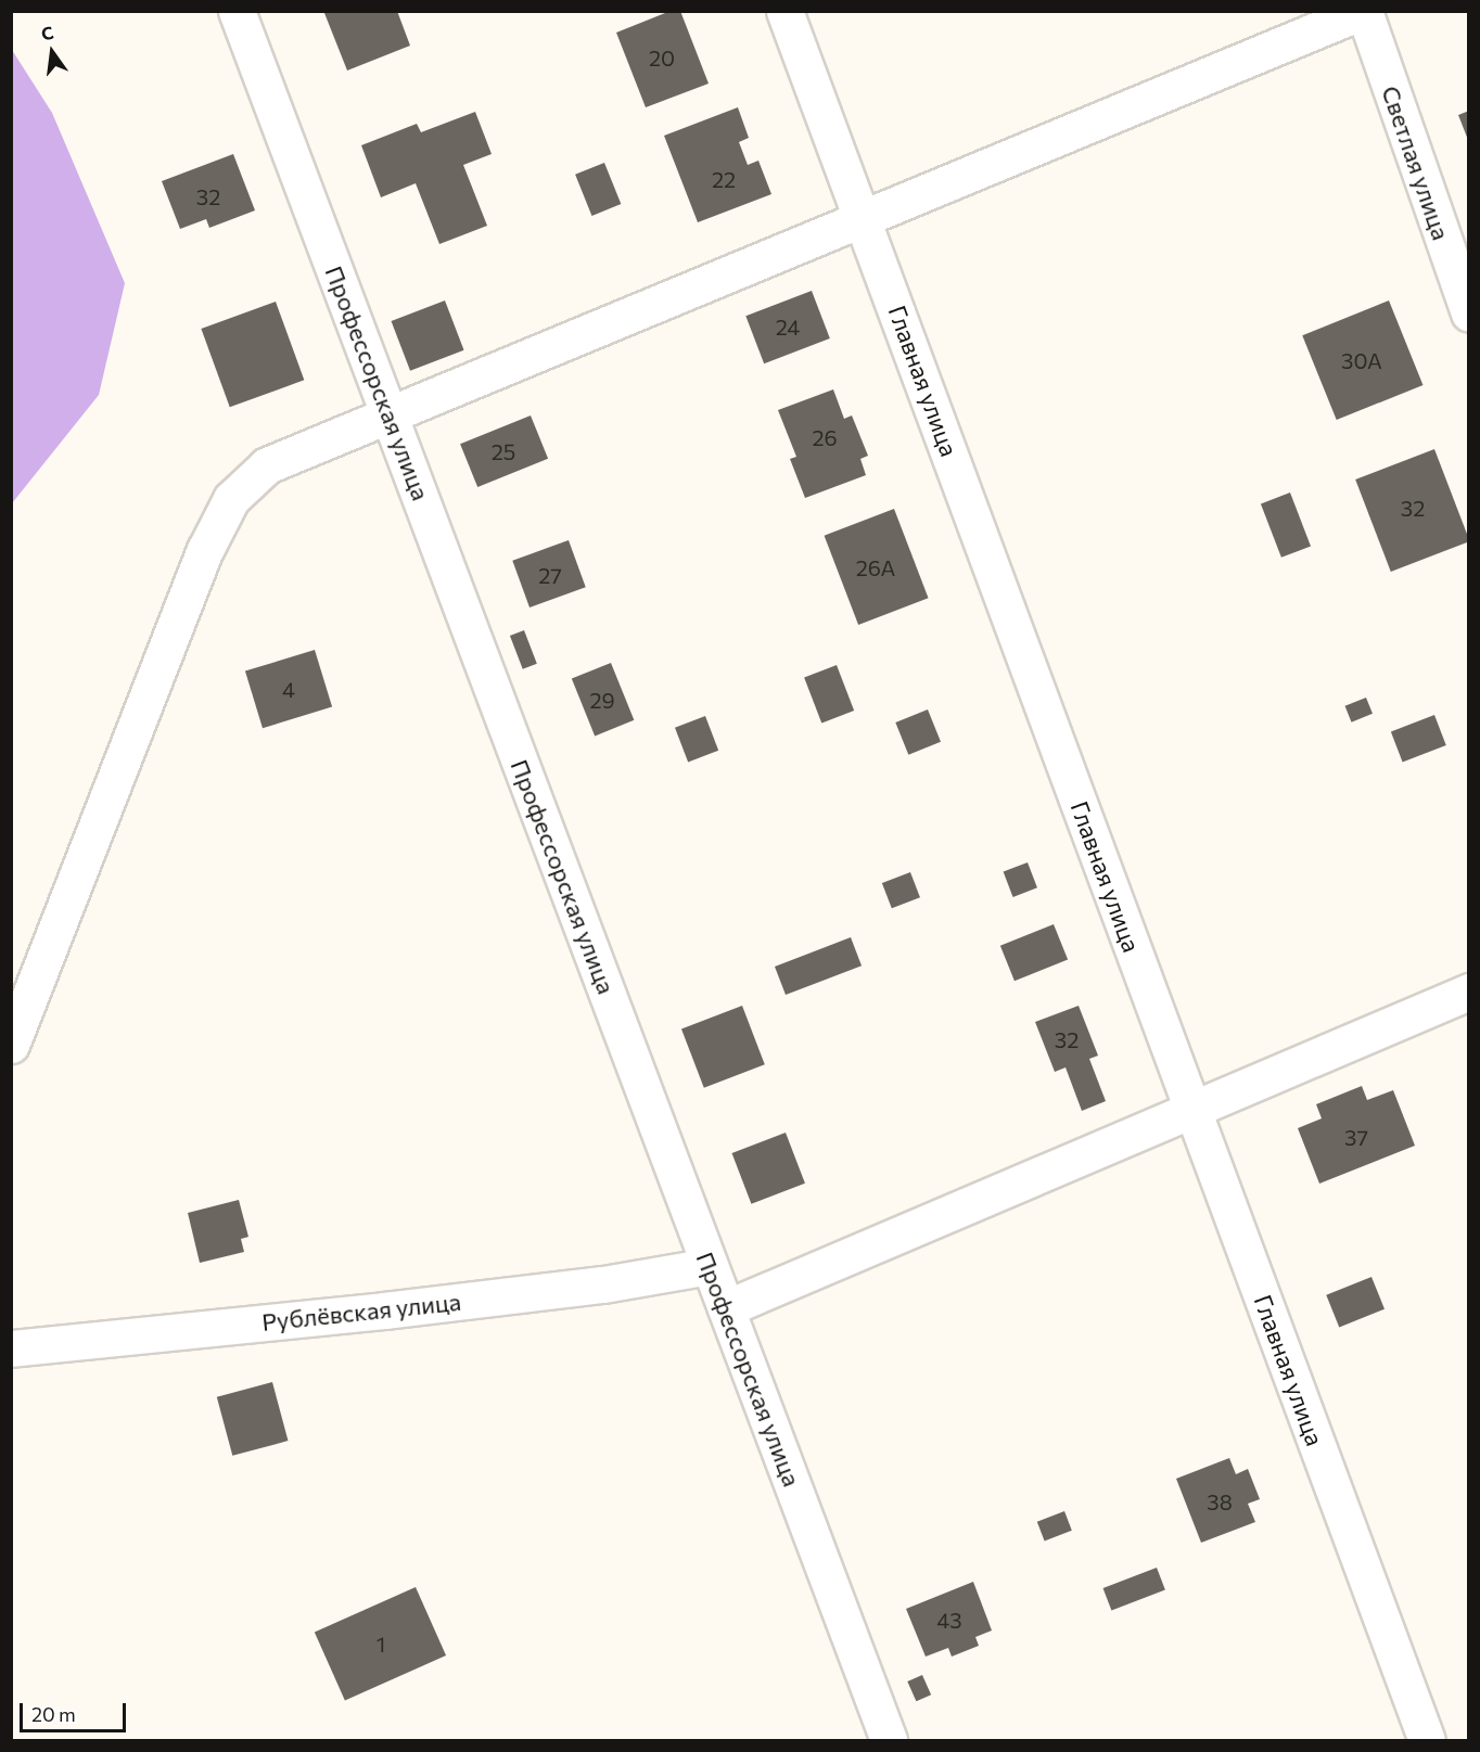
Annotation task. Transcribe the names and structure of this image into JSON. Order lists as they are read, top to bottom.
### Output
{
  "streets": {
    "street": [
      "Светлая улица",
      "Главная улица",
      "Профессорская улица",
      "Рублёвская улица"
    ]
  },
  "crossings": [
    ["Профессорская улица", "Рублёвская улица"]
  ],
  "house_numbers": [
    "20",
    "22",
    "32",
    "24",
    "30А",
    "26",
    "25",
    "32",
    "26А",
    "27",
    "4",
    "29",
    "32",
    "37",
    "38",
    "43",
    "1"
  ],
  "scale_bar": "20 m",
  "north": "top"
}
